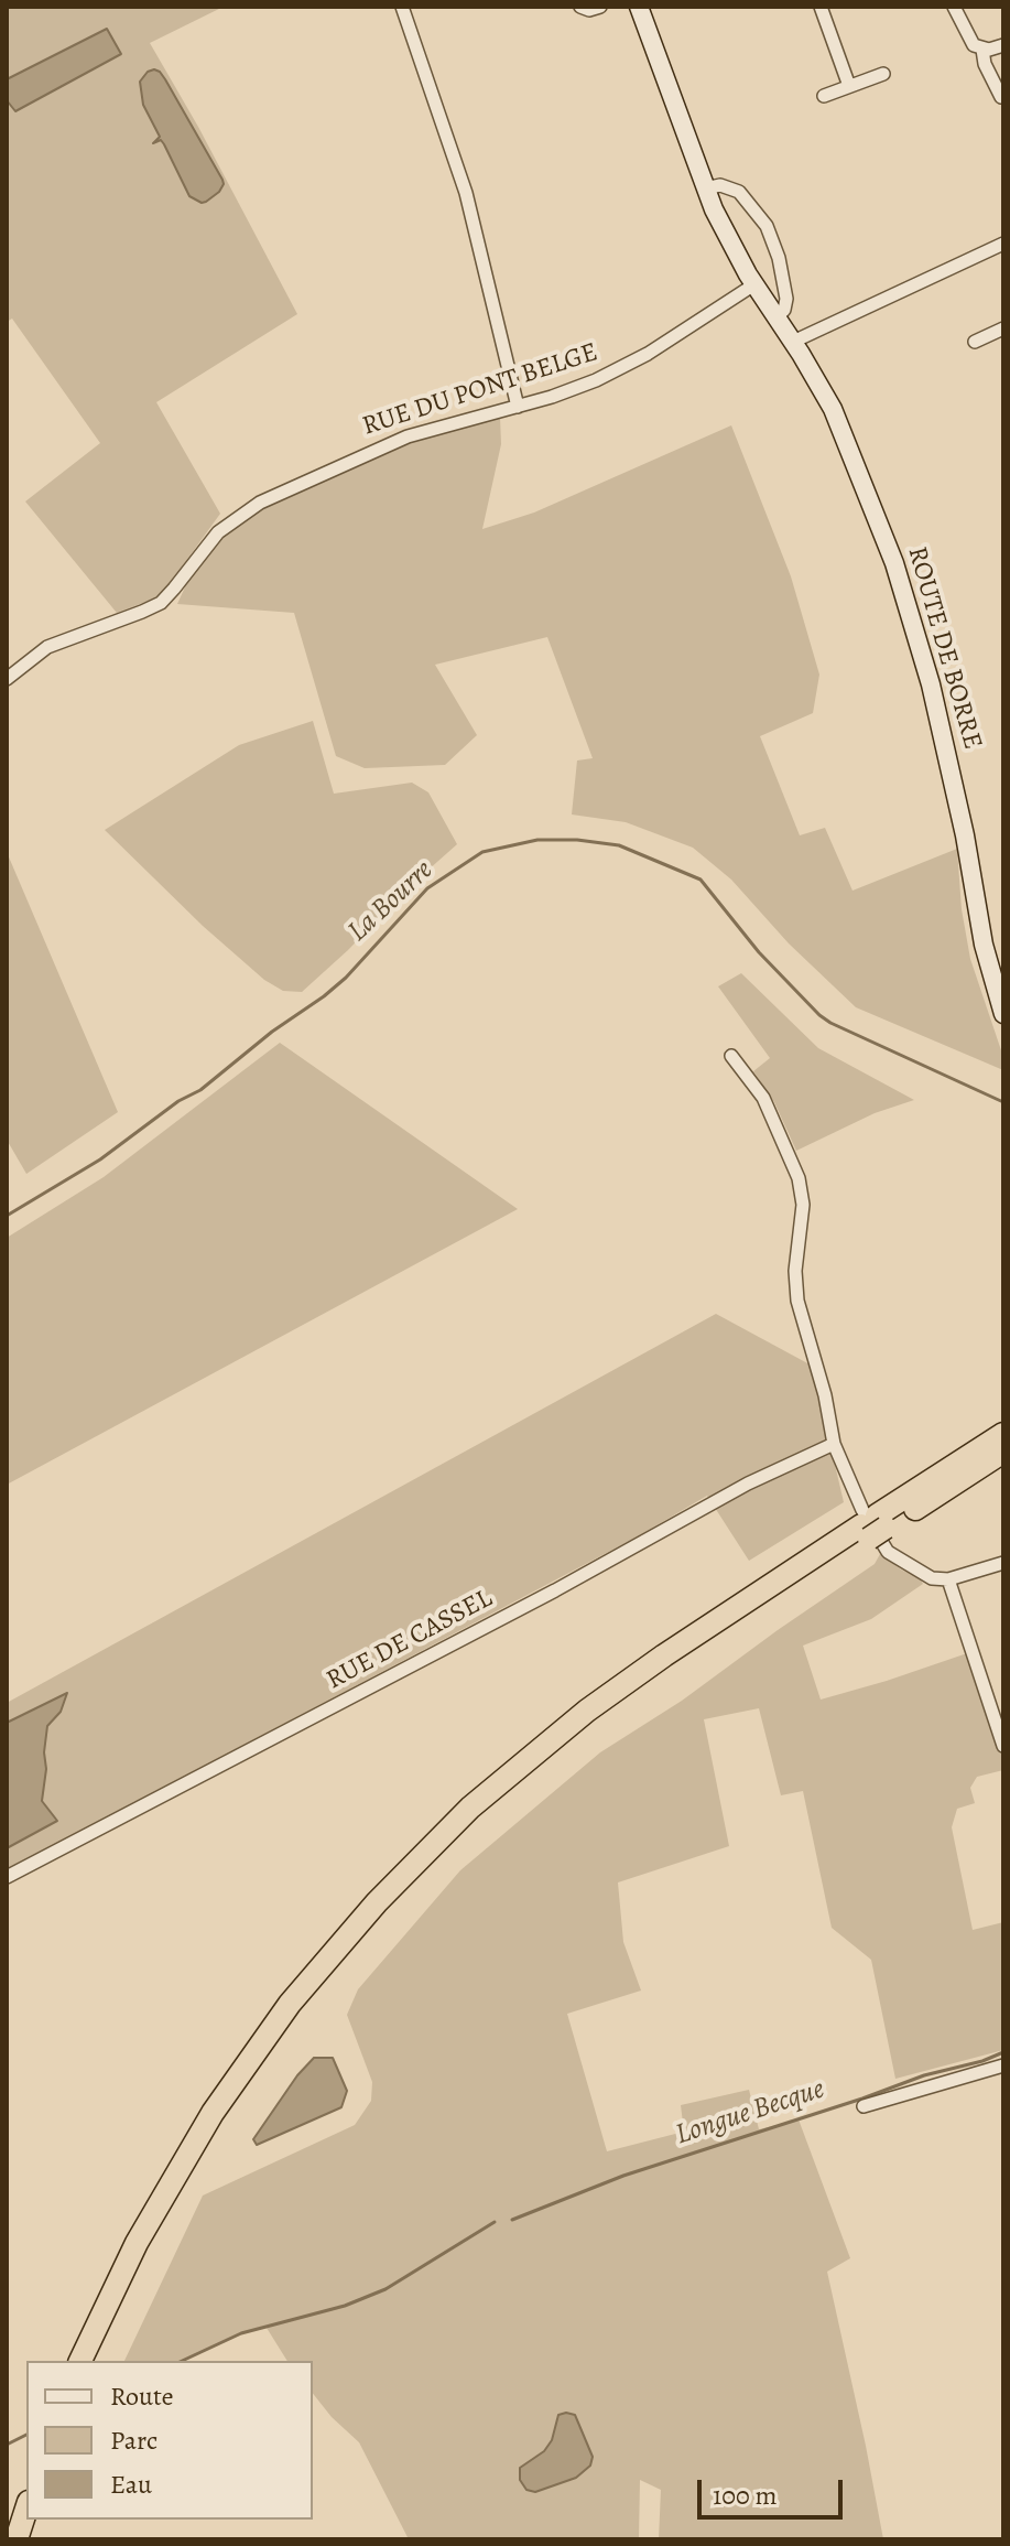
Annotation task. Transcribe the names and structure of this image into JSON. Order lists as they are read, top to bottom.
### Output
{
  "streets": {
    "main road": ["ROUTE DE BORRE"],
    "street": ["RUE DU PONT BELGE", "RUE DE CASSEL"]
  },
  "crossings": [
    ["RUE DU PONT BELGE", "ROUTE DE BORRE"]
  ],
  "water": ["La Bourre", "Longue Becque"],
  "legend": ["Route", "Parc", "Eau"],
  "scale_bar": "100 m"
}
